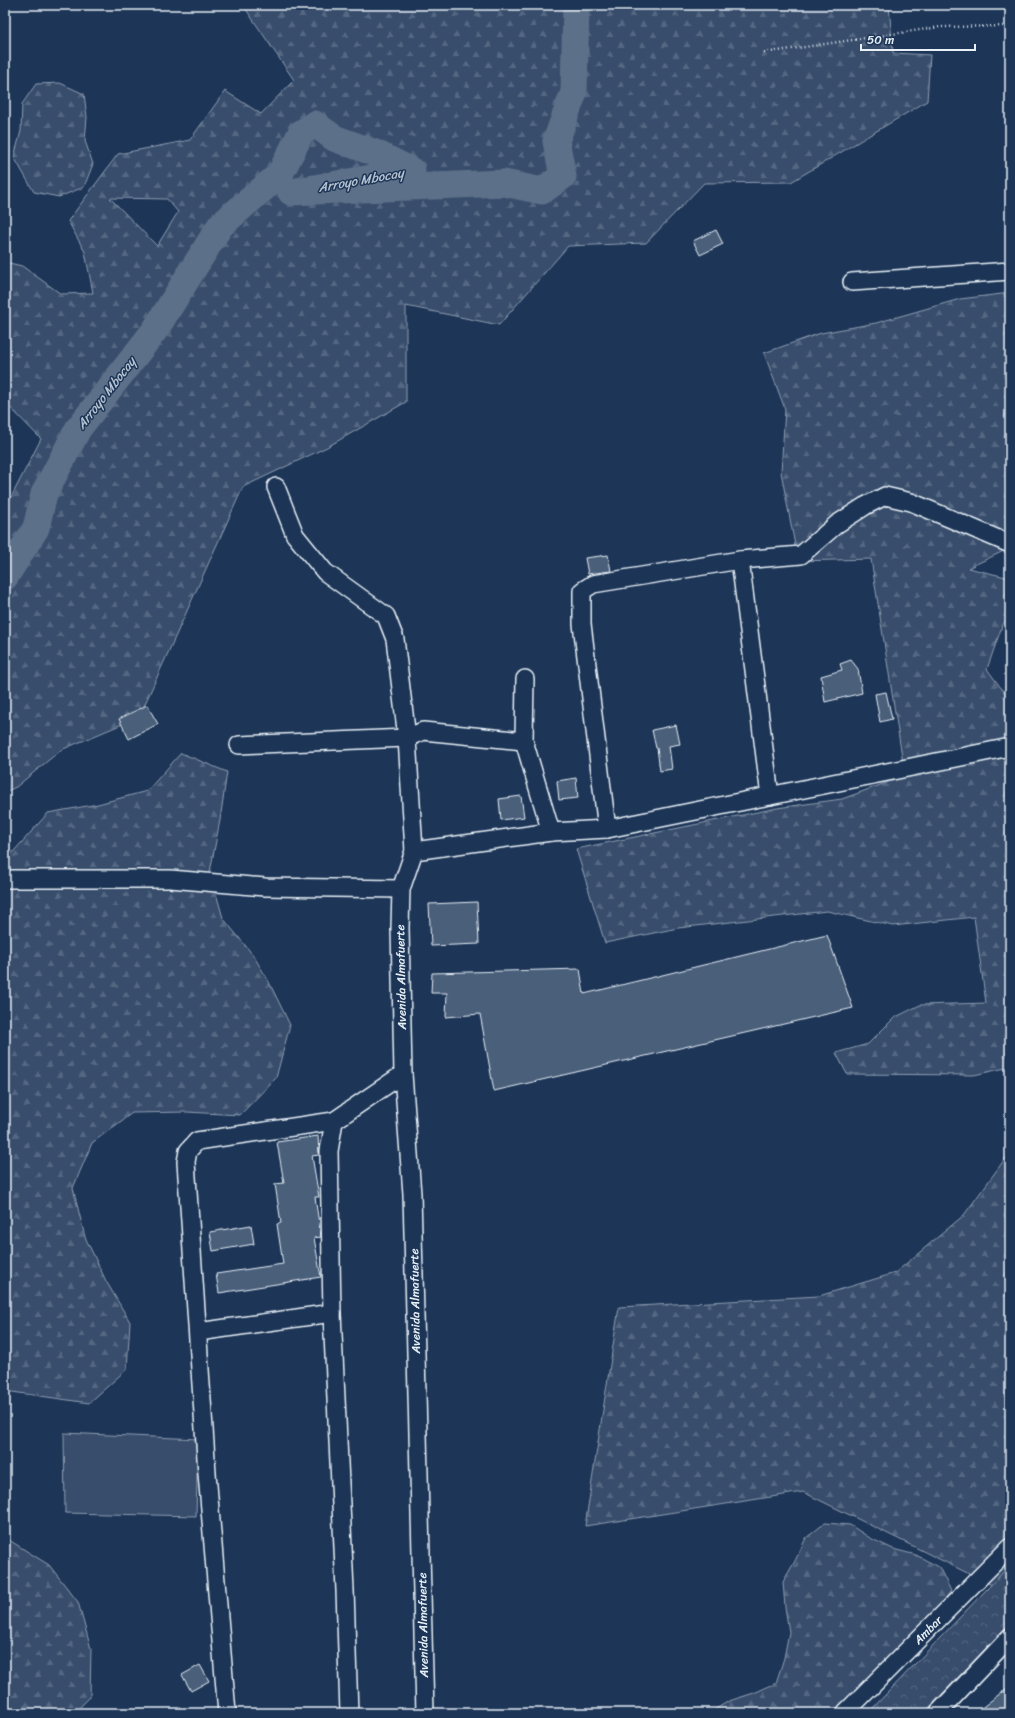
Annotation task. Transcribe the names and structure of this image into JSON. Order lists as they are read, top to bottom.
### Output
{
  "streets": {
    "street": ["Avenida Almafuerte", "Ambar"]
  },
  "water": ["Arroyo Mbocay"],
  "scale_bar": "50 m"
}
